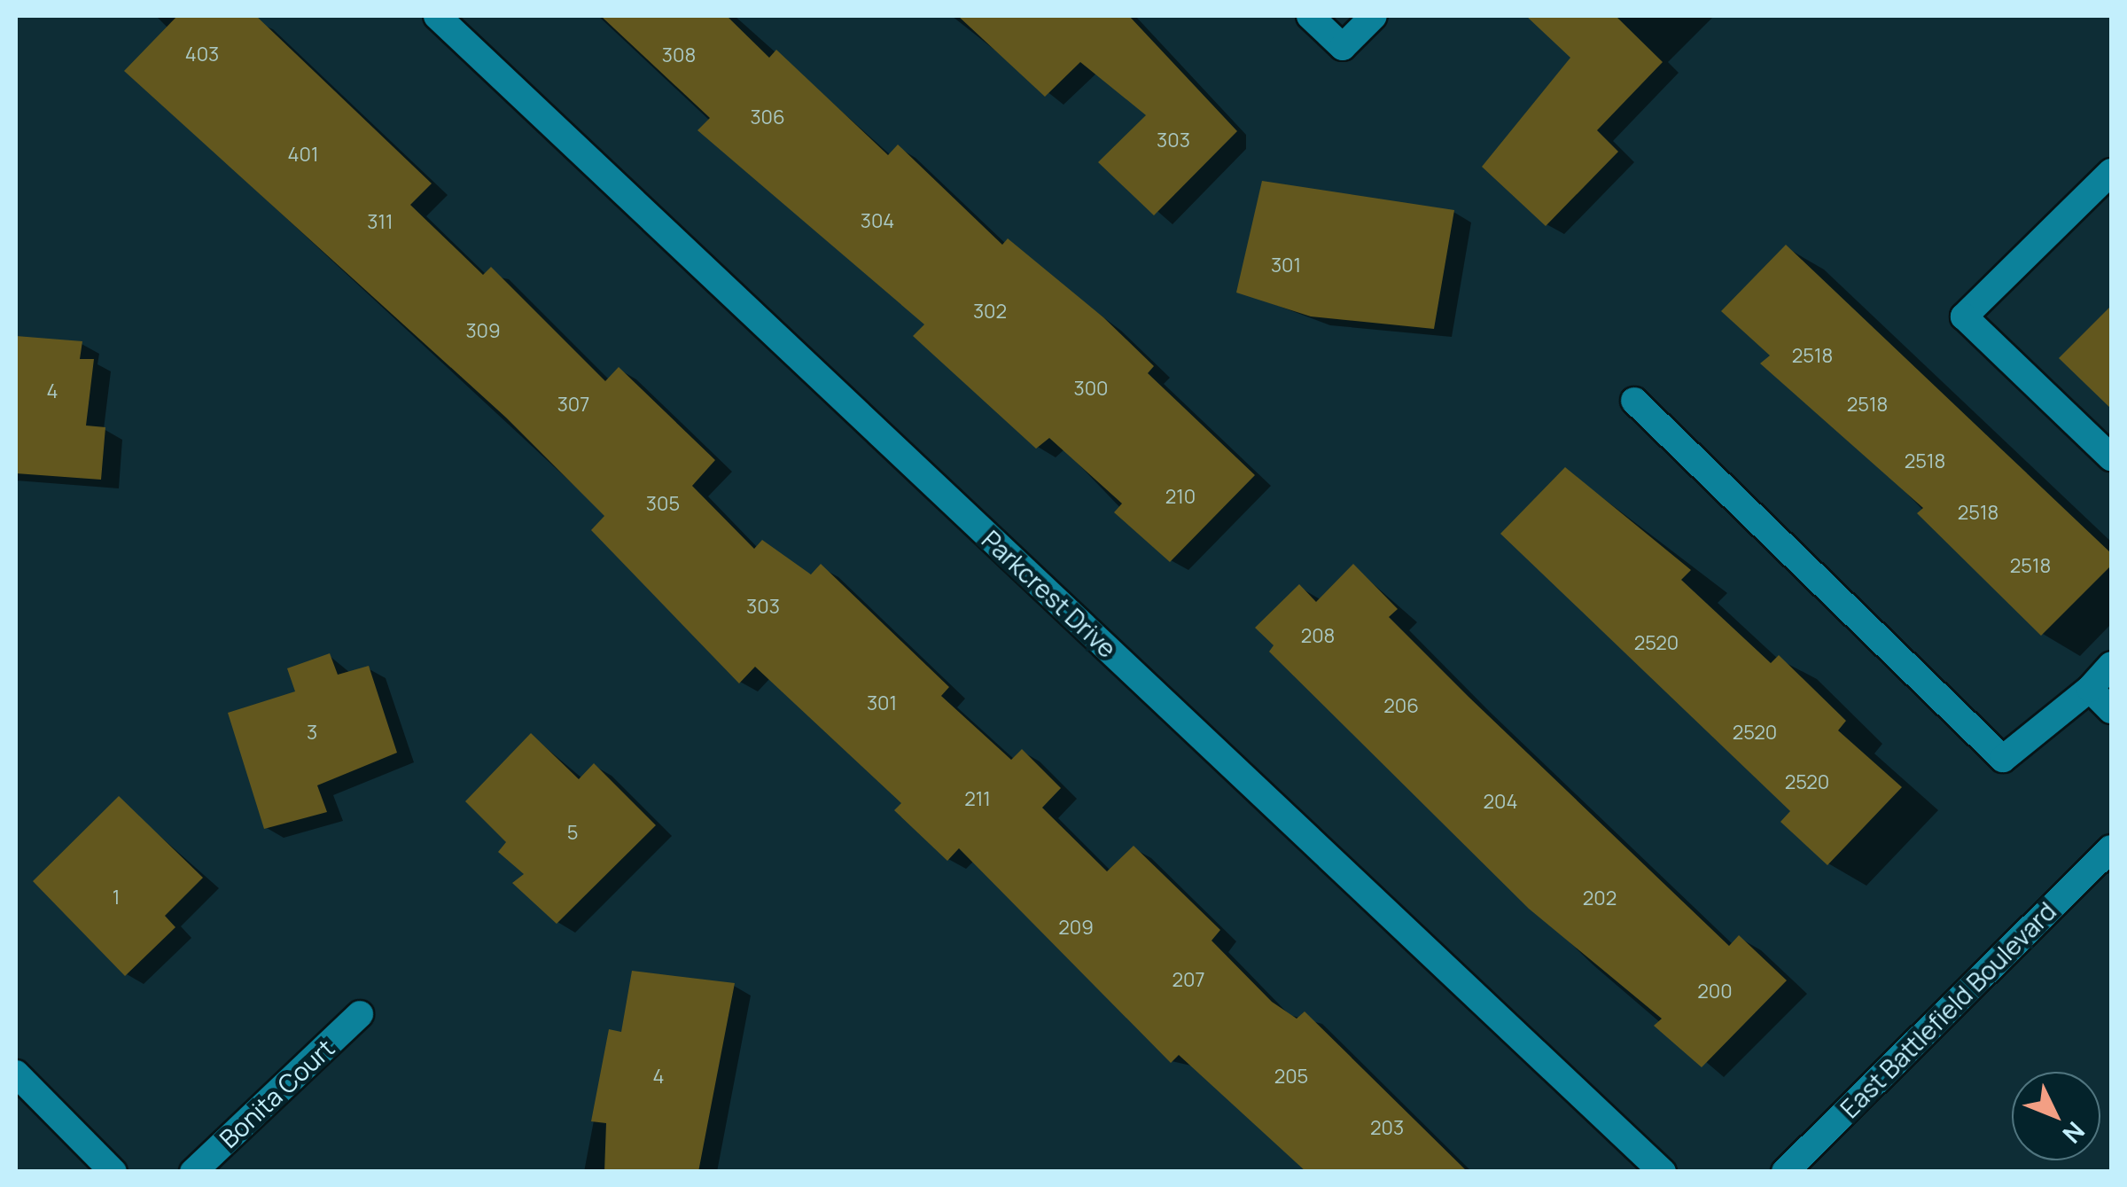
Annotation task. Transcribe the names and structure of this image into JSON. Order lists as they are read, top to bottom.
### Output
{
  "streets": {
    "street": ["Parkcrest Drive", "East Battlefield Boulevard", "Bonita Court"]
  },
  "house_numbers": [
    "403",
    "308",
    "306",
    "303",
    "401",
    "304",
    "311",
    "301",
    "302",
    "309",
    "2518",
    "300",
    "4",
    "307",
    "2518",
    "2518",
    "210",
    "305",
    "2518",
    "2518",
    "303",
    "208",
    "2520",
    "301",
    "206",
    "3",
    "2520",
    "2520",
    "211",
    "204",
    "5",
    "1",
    "202",
    "209",
    "207",
    "200",
    "4",
    "205",
    "203"
  ],
  "north": "bottom right"
}
